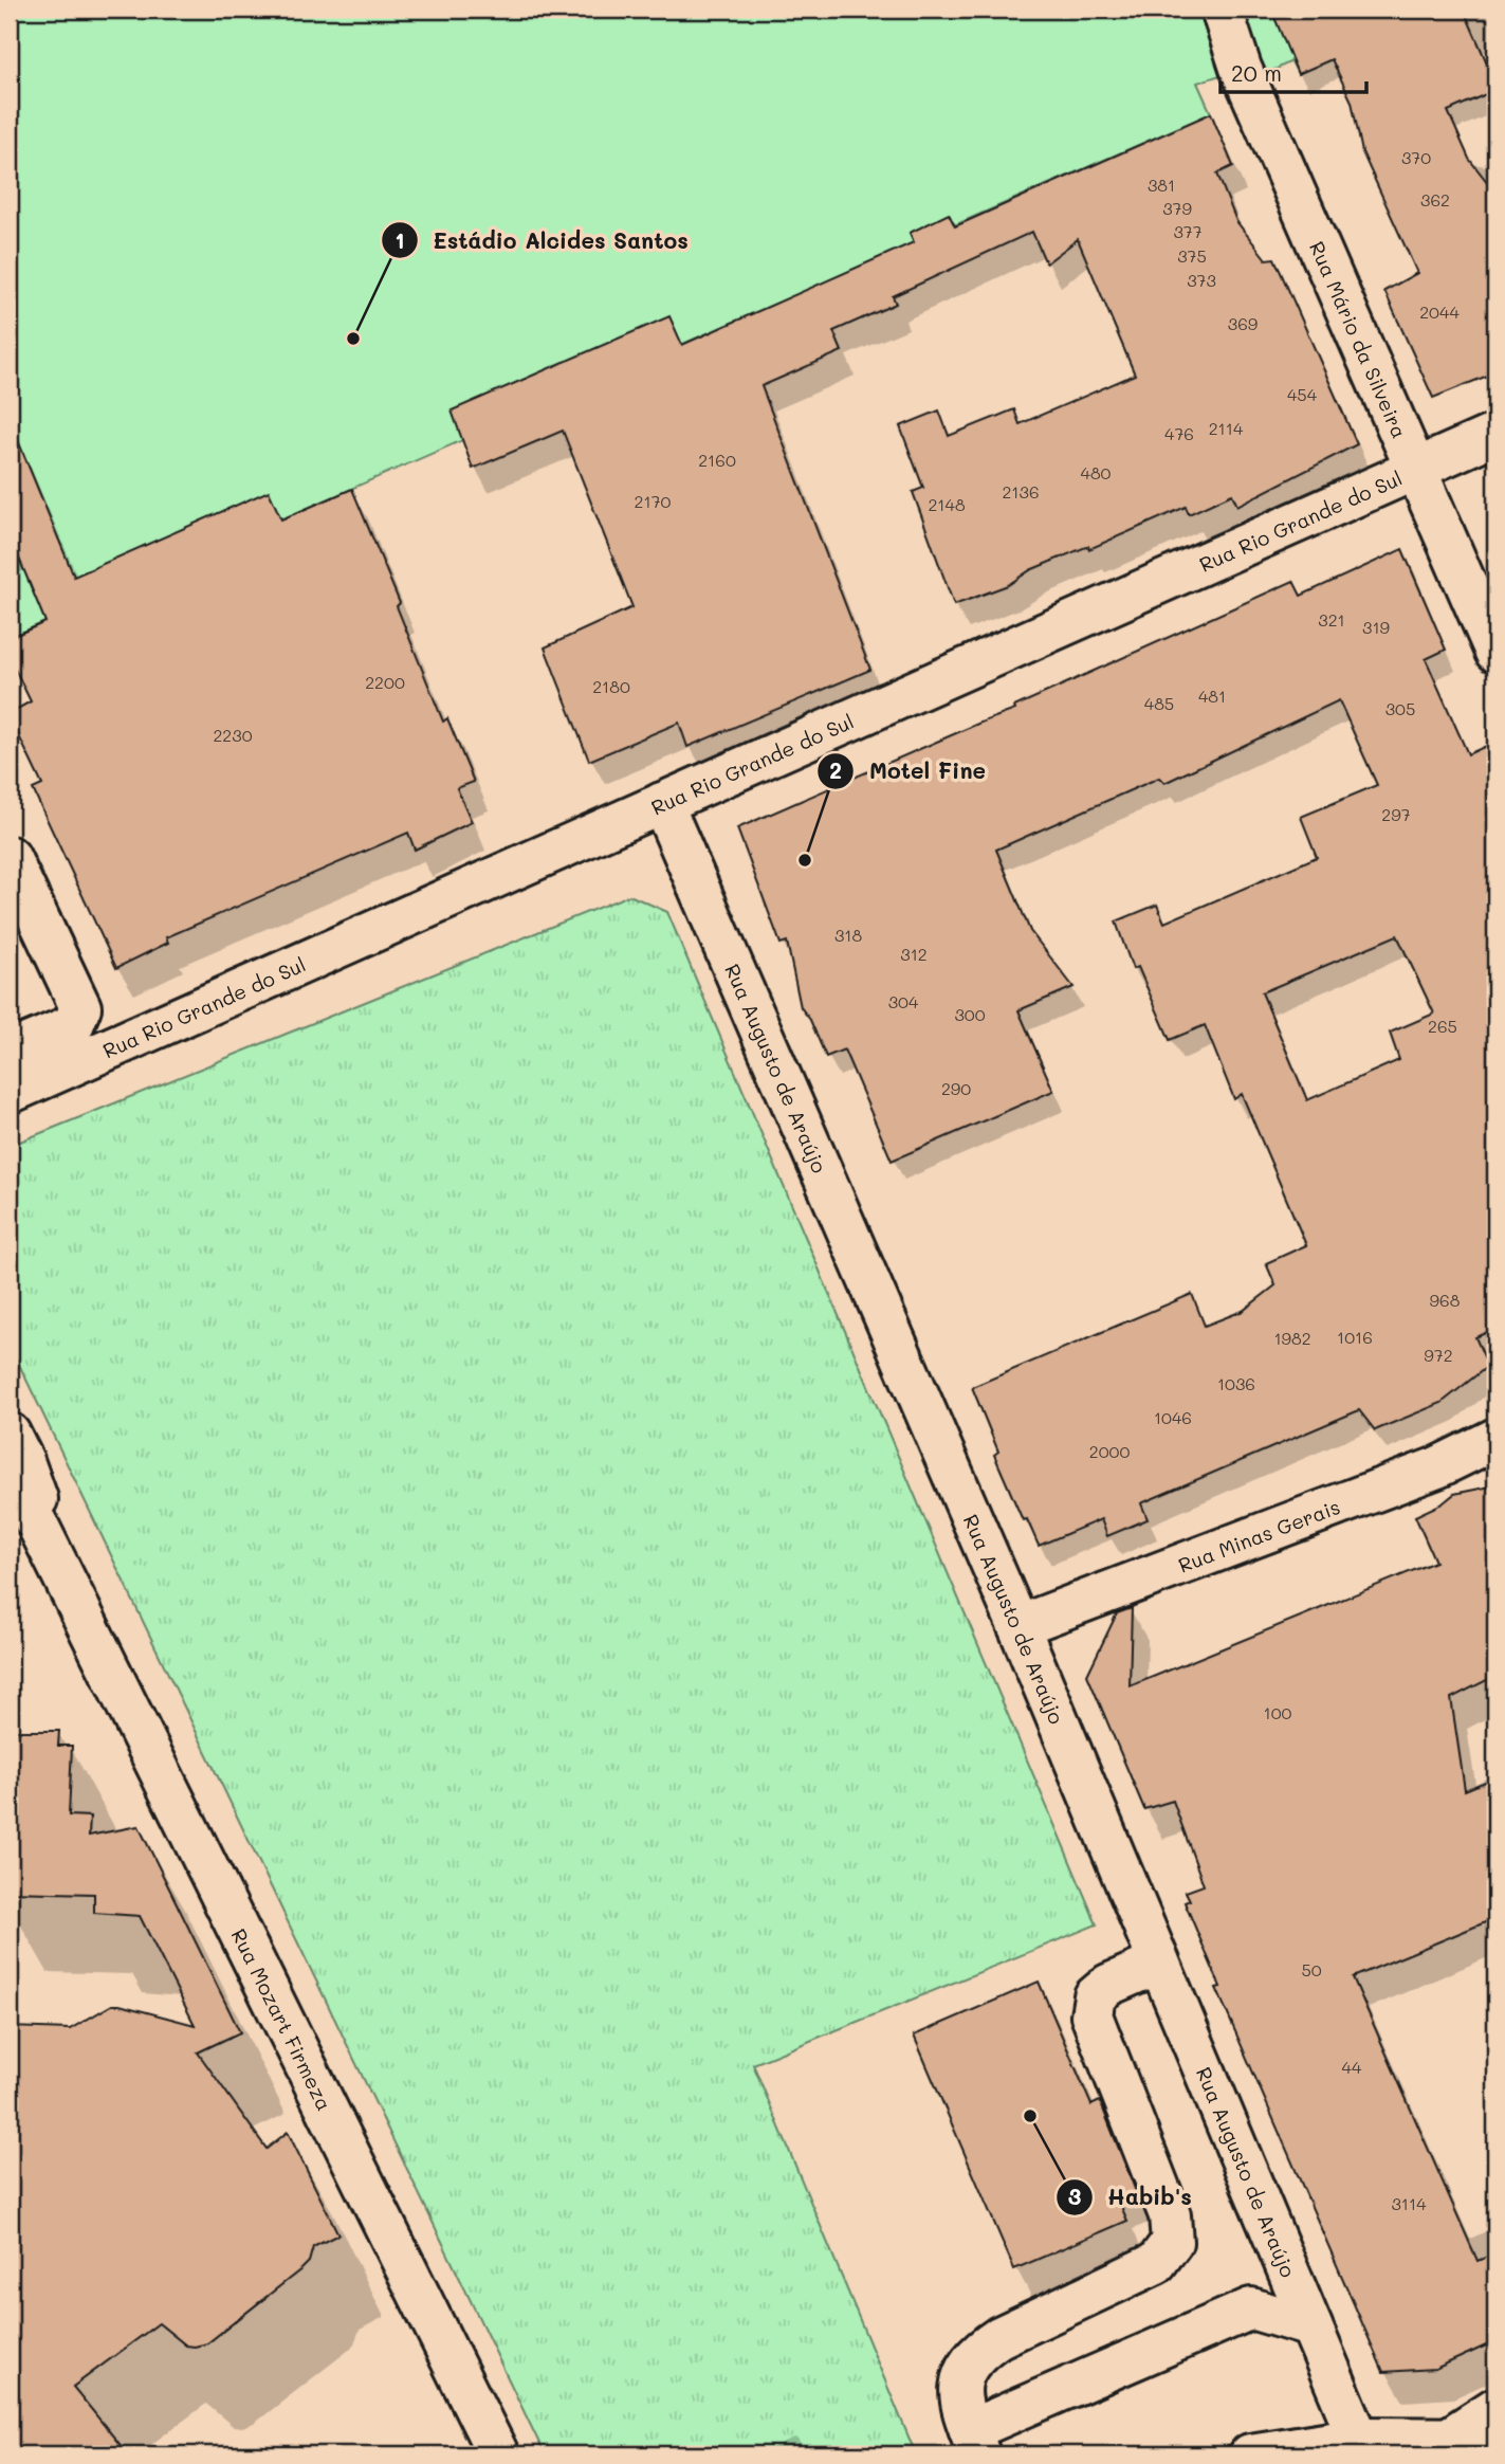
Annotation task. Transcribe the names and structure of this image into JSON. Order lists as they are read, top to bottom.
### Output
{
  "streets": {
    "street": [
      "Rua Mário da Silveira",
      "Rua Rio Grande do Sul",
      "Rua Augusto de Araújo",
      "Rua Minas Gerais",
      "Rua Mozart Firmeza"
    ]
  },
  "crossings": [
    ["Rua Mário da Silveira", "Rua Rio Grande do Sul"],
    ["Rua Rio Grande do Sul", "Rua Augusto de Araújo"],
    ["Rua Augusto de Araújo", "Rua Minas Gerais"]
  ],
  "places": ["Estádio Alcides Santos", "Motel Fine", "Habib's"],
  "house_numbers": [
    "370",
    "381",
    "362",
    "379",
    "377",
    "375",
    "373",
    "2044",
    "369",
    "454",
    "2114",
    "476",
    "2160",
    "480",
    "2136",
    "2170",
    "2148",
    "321",
    "319",
    "2200",
    "2180",
    "481",
    "485",
    "305",
    "2230",
    "297",
    "318",
    "312",
    "304",
    "300",
    "265",
    "290",
    "968",
    "1016",
    "1982",
    "972",
    "1036",
    "1046",
    "2000",
    "100",
    "50",
    "44",
    "3114"
  ],
  "scale_bar": "20 m"
}
